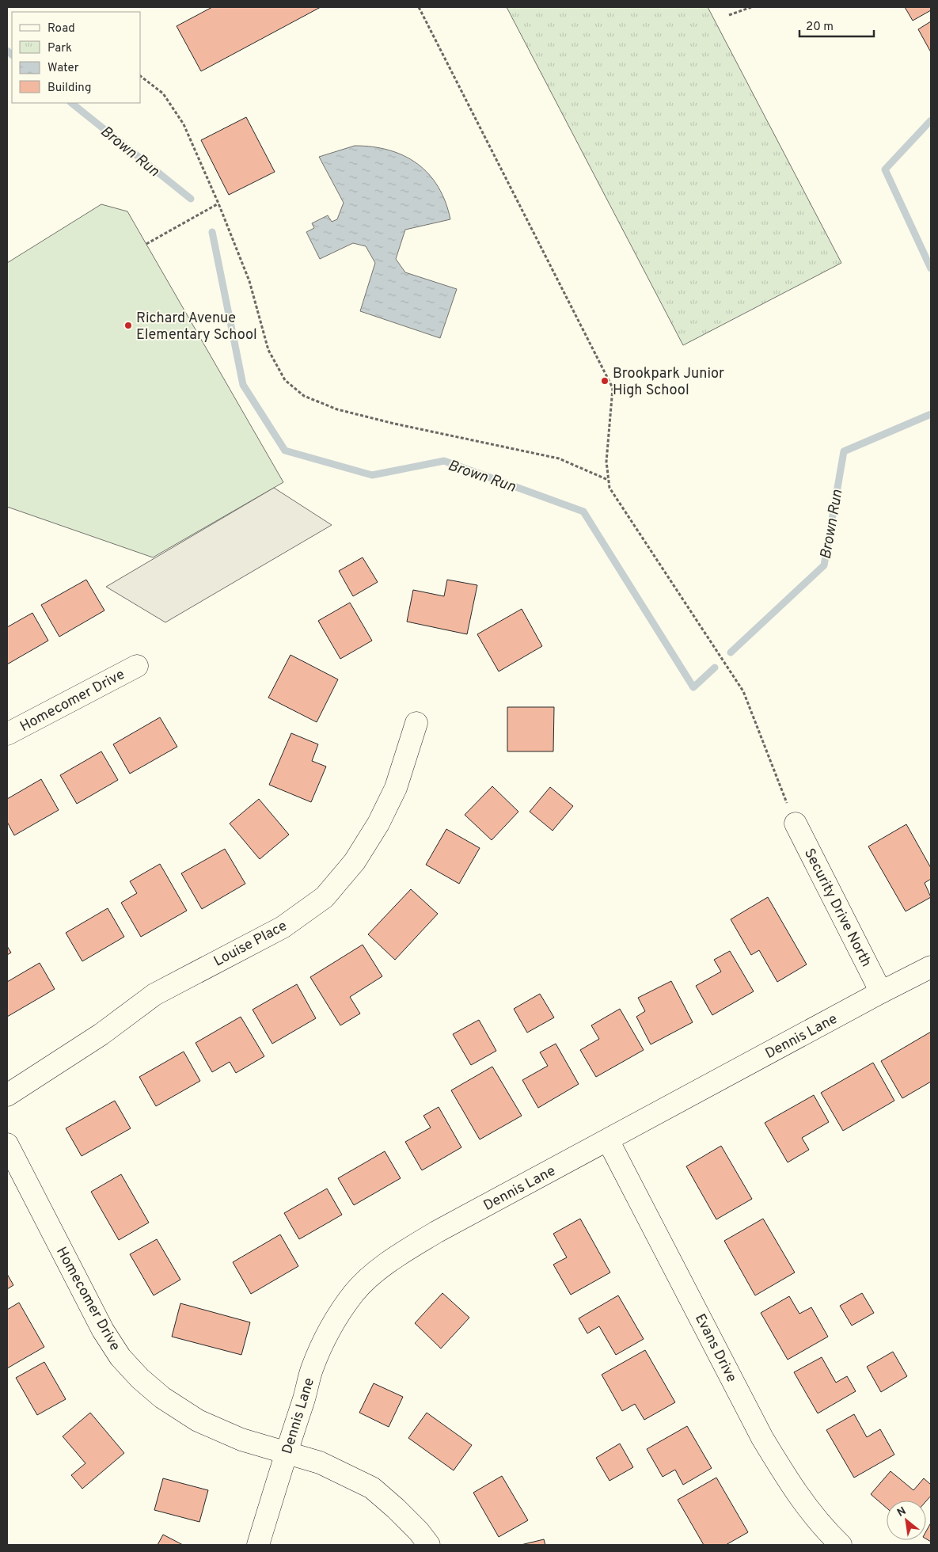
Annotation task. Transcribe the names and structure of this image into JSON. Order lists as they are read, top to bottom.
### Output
{
  "streets": {
    "street": [
      "Homecomer Drive",
      "Security Drive North",
      "Louise Place",
      "Dennis Lane",
      "Evans Drive"
    ]
  },
  "crossings": [
    ["Homecomer Drive", "Dennis Lane"],
    ["Security Drive North", "Dennis Lane"],
    ["Dennis Lane", "Evans Drive"]
  ],
  "water": ["Brown Run"],
  "places": ["Richard Avenue Elementary School", "Brookpark Junior High School"],
  "legend": [
    "Road",
    "Park",
    "Water",
    "Building"
  ],
  "scale_bar": "20 m",
  "north": "top left"
}
